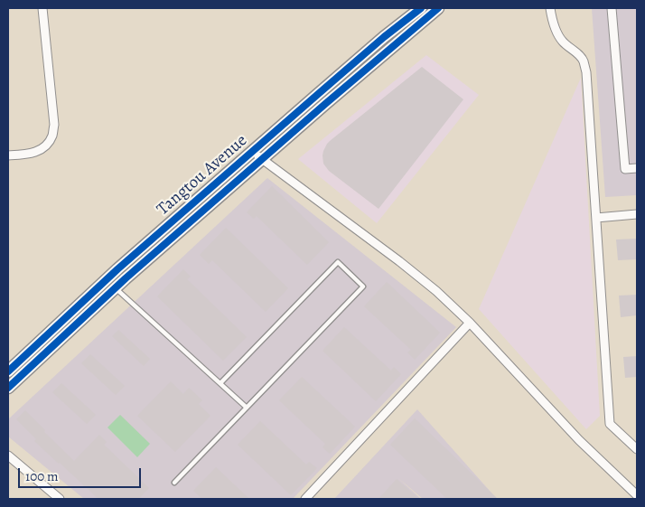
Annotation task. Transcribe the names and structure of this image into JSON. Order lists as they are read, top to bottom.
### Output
{
  "streets": {
    "main road": ["Tangtou Avenue"]
  },
  "scale_bar": "100 m"
}
